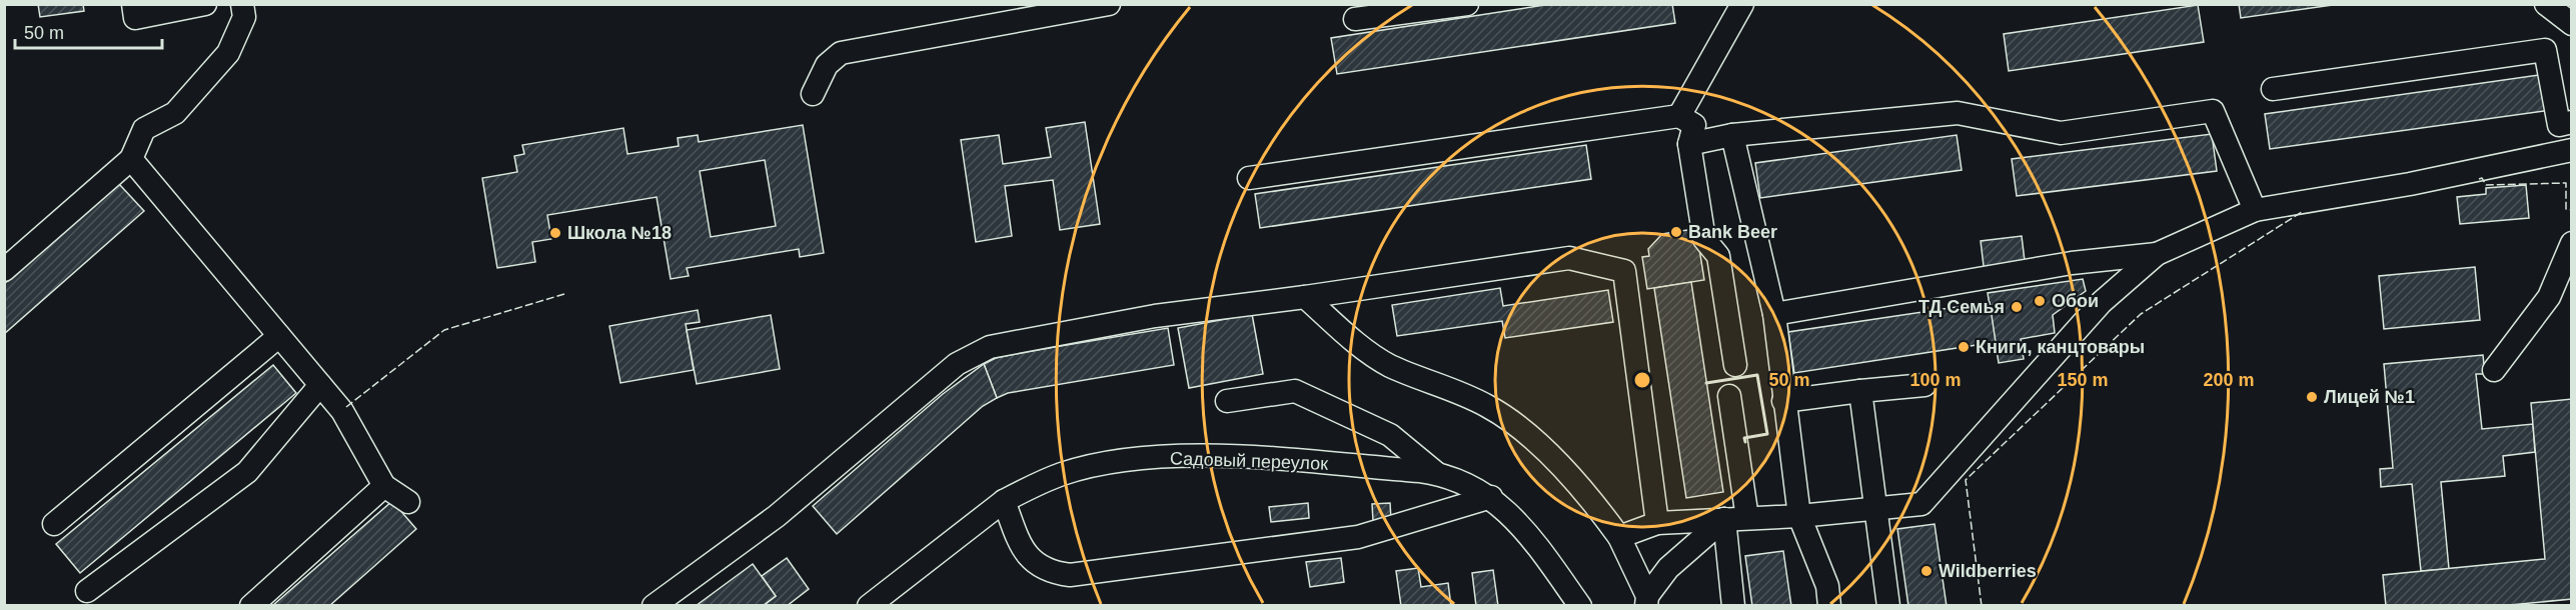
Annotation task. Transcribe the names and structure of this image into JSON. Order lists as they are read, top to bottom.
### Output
{
  "streets": {
    "street": ["Садовый переулок"]
  },
  "places": [
    "Bank Beer",
    "Школа №18",
    "Обои",
    "ТД Семья",
    "Книги, канцтовары",
    "Лицей №1",
    "Wildberries"
  ],
  "scale_bar": "50 m",
  "rings": [
    "50 m",
    "100 m",
    "150 m",
    "200 m"
  ]
}
